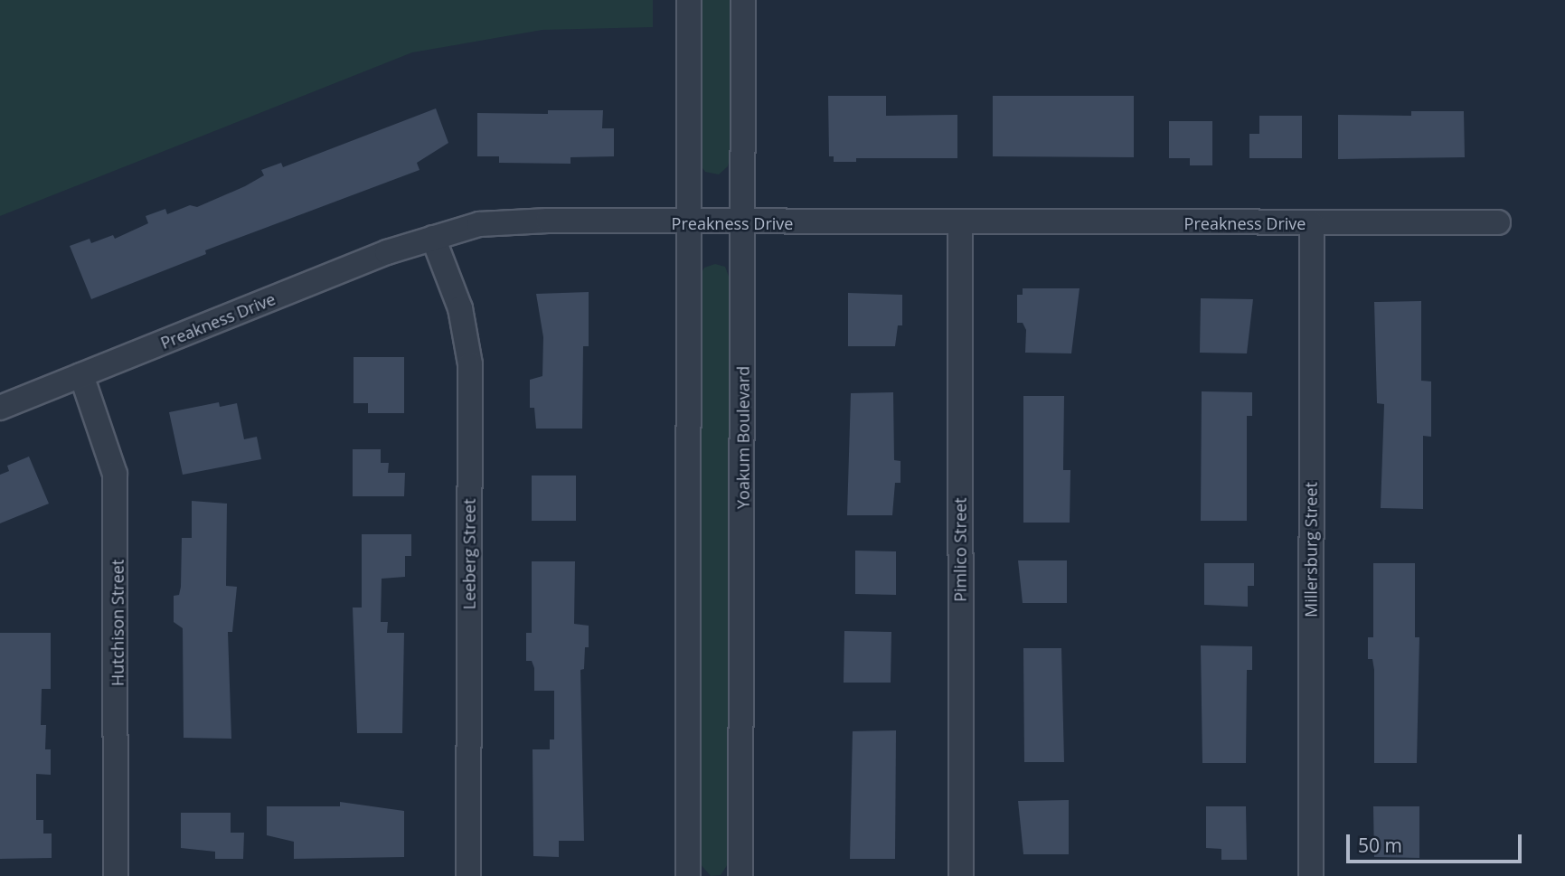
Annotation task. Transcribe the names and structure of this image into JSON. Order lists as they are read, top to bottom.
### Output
{
  "streets": {
    "street": [
      "Preakness Drive",
      "Yoakum Boulevard",
      "Pimlico Street",
      "Millersburg Street",
      "Leeberg Street",
      "Hutchison Street"
    ]
  },
  "crossings": [
    ["Preakness Drive", "Yoakum Boulevard"],
    ["Preakness Drive", "Pimlico Street"],
    ["Preakness Drive", "Millersburg Street"],
    ["Preakness Drive", "Leeberg Street"],
    ["Preakness Drive", "Hutchison Street"]
  ],
  "scale_bar": "50 m"
}
